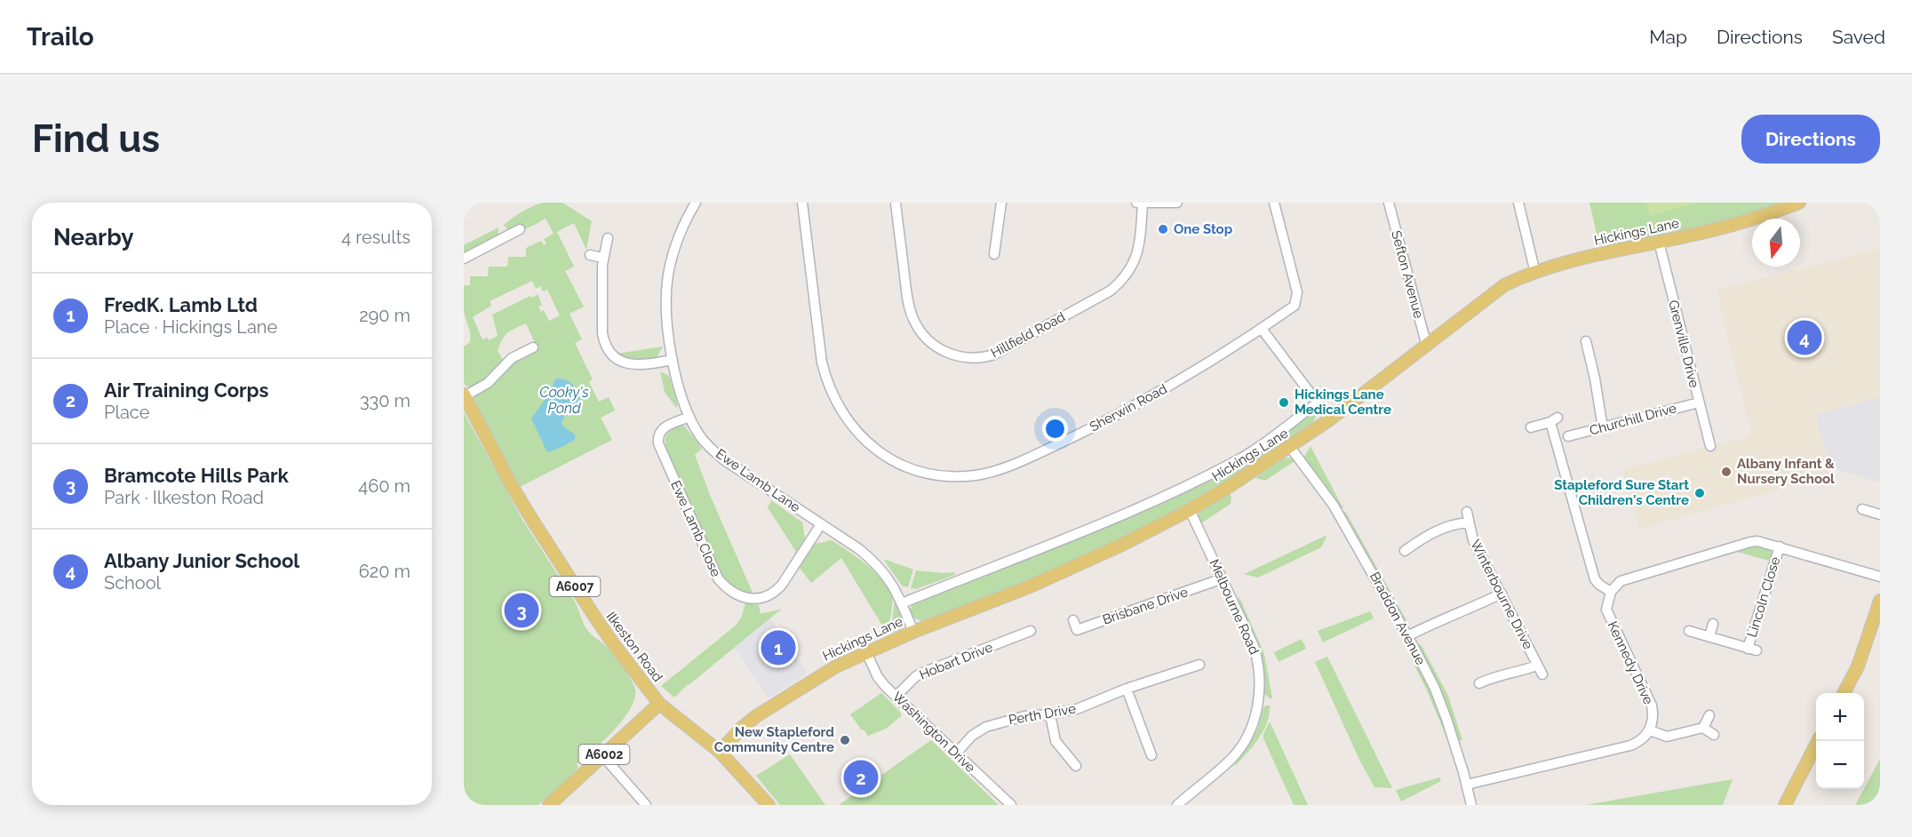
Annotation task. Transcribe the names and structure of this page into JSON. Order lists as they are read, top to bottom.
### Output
{
  "streets": {
    "main road": [
      "Hickings Lane",
      "A6007",
      "Ilkeston Road",
      "A6002"
    ],
    "street": [
      "Sefton Avenue",
      "Hillfield Road",
      "Grenville Drive",
      "Sherwin Road",
      "Churchill Drive",
      "Ewe Lamb Lane",
      "Ewe Lamb Close",
      "Winterbourne Drive",
      "Lincoln Close",
      "Brisbane Drive",
      "Melbourne Road",
      "Braddon Avenue",
      "Hobart Drive",
      "Kennedy Drive",
      "Perth Drive",
      "Washington Drive"
    ]
  },
  "crossings": [
    ["Hickings Lane", "Sefton Avenue"],
    ["Hickings Lane", "Grenville Drive"],
    ["Hickings Lane", "Ewe Lamb Lane"],
    ["Hickings Lane", "Melbourne Road"],
    ["Hickings Lane", "Braddon Avenue"],
    ["Hickings Lane", "Ilkeston Road"],
    ["Hickings Lane", "Washington Drive"],
    ["Grenville Drive", "Churchill Drive"],
    ["Ewe Lamb Lane", "Ewe Lamb Close"],
    ["Brisbane Drive", "Melbourne Road"],
    ["Ilkeston Road", "A6002"],
    ["Hobart Drive", "Washington Drive"],
    ["Perth Drive", "Washington Drive"]
  ],
  "water": ["Cooky's Pond"],
  "places": [
    "One Stop",
    "Hickings Lane Medical Centre",
    "Albany Infant & Nursery School",
    "Stapleford Sure Start Children's Centre",
    "New Stapleford Community Centre"
  ],
  "north": "bottom",
  "page": {
    "header": "Trailo",
    "nav": ["Map", "Directions", "Saved"],
    "buttons": "Directions",
    "title": "Find us",
    "heading": ["Nearby", "4 results"],
    "list": [
      {
        "mark": "1",
        "name": "FredK. Lamb Ltd",
        "note": "Place · Hickings Lane",
        "value": "290 m"
      },
      {
        "mark": "2",
        "name": "Air Training Corps",
        "note": "Place",
        "value": "330 m"
      },
      {
        "mark": "3",
        "name": "Bramcote Hills Park",
        "note": "Park · Ilkeston Road",
        "value": "460 m"
      },
      {
        "mark": "4",
        "name": "Albany Junior School",
        "note": "School",
        "value": "620 m"
      }
    ],
    "pins": [
      "4",
      "3",
      "1",
      "2"
    ],
    "map_buttons": ["+", "−"]
  }
}
